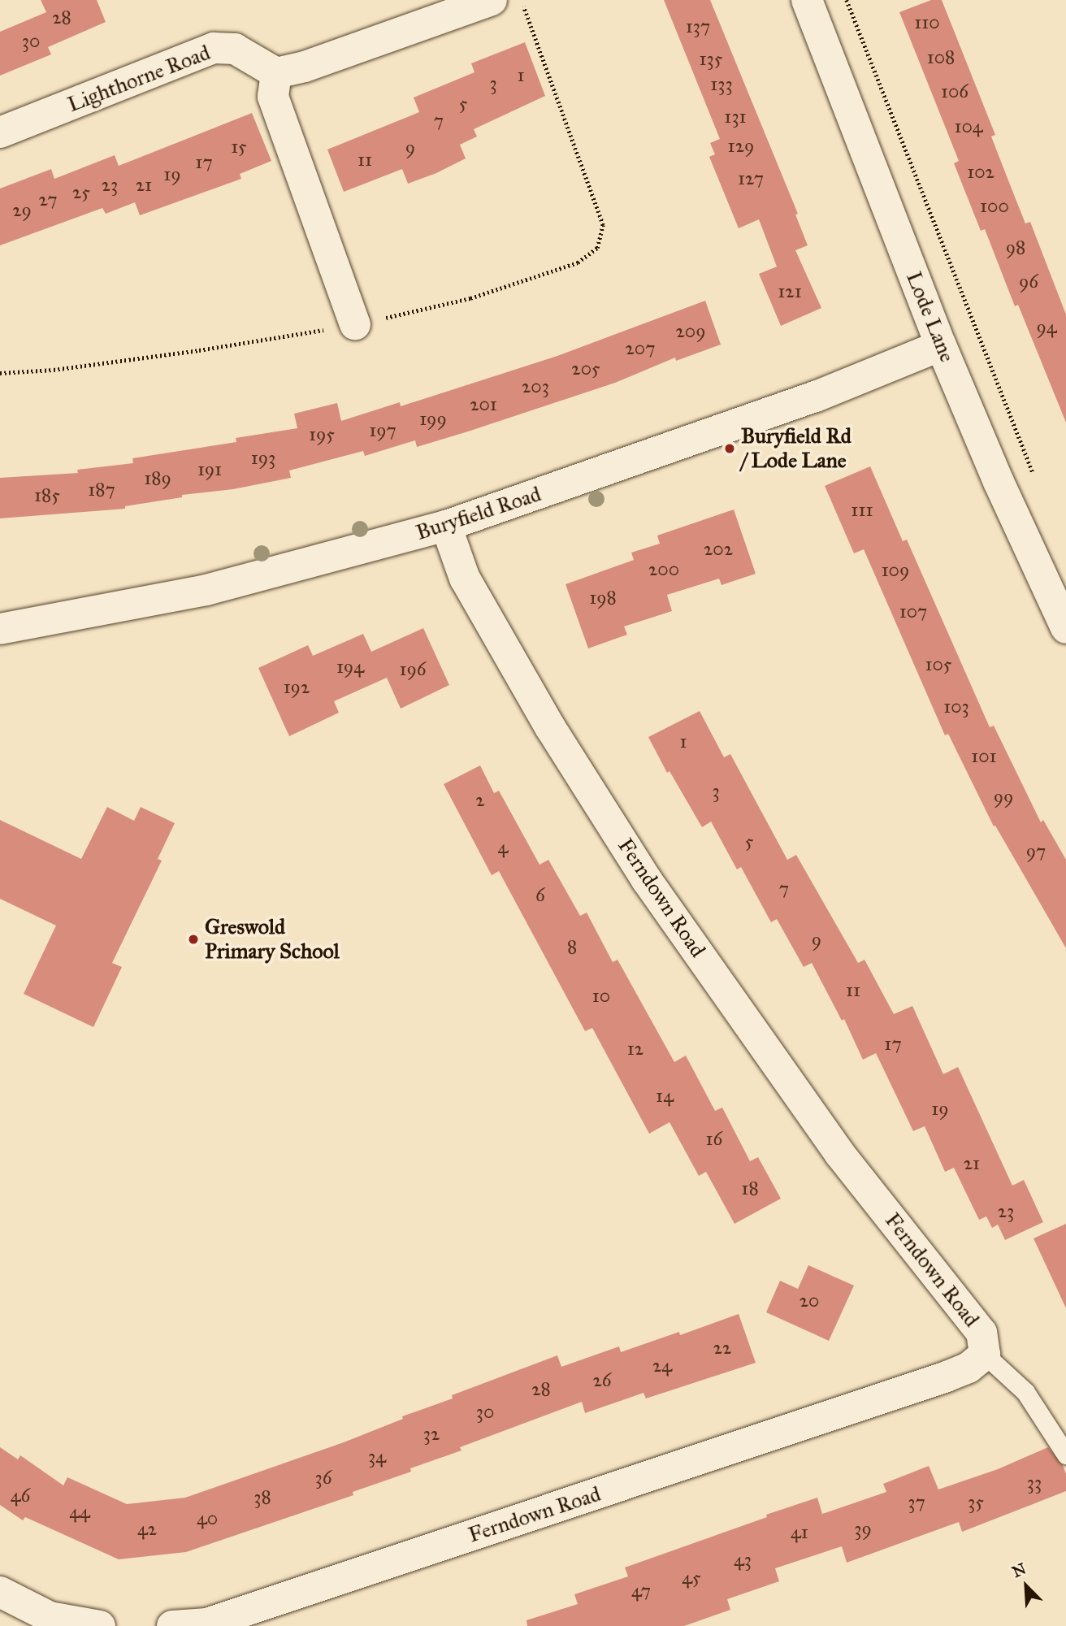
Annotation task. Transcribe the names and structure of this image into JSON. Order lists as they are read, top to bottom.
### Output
{
  "streets": {
    "street": [
      "Lighthorne Road",
      "Lode Lane",
      "Buryfield Road",
      "Ferndown Road"
    ]
  },
  "crossings": [
    ["Lode Lane", "Buryfield Road"],
    ["Buryfield Road", "Ferndown Road"]
  ],
  "places": ["Buryfield Rd / Lode Lane", "Greswold Primary School"],
  "house_numbers": [
    "28",
    "110",
    "137",
    "30",
    "108",
    "135",
    "1",
    "3",
    "133",
    "106",
    "5",
    "131",
    "7",
    "104",
    "129",
    "15",
    "9",
    "11",
    "17",
    "102",
    "19",
    "127",
    "23",
    "21",
    "25",
    "27",
    "100",
    "29",
    "98",
    "96",
    "121",
    "94",
    "209",
    "207",
    "205",
    "203",
    "201",
    "199",
    "197",
    "195",
    "193",
    "191",
    "189",
    "187",
    "185",
    "111",
    "202",
    "200",
    "109",
    "198",
    "107",
    "105",
    "194",
    "196",
    "192",
    "103",
    "1",
    "101",
    "3",
    "99",
    "2",
    "5",
    "4",
    "97",
    "7",
    "6",
    "9",
    "8",
    "11",
    "10",
    "17",
    "12",
    "14",
    "19",
    "16",
    "21",
    "18",
    "23",
    "20",
    "22",
    "24",
    "26",
    "28",
    "30",
    "32",
    "34",
    "36",
    "33",
    "46",
    "38",
    "37",
    "35",
    "44",
    "40",
    "42",
    "39",
    "41",
    "43",
    "45",
    "47"
  ],
  "north": "top left"
}
